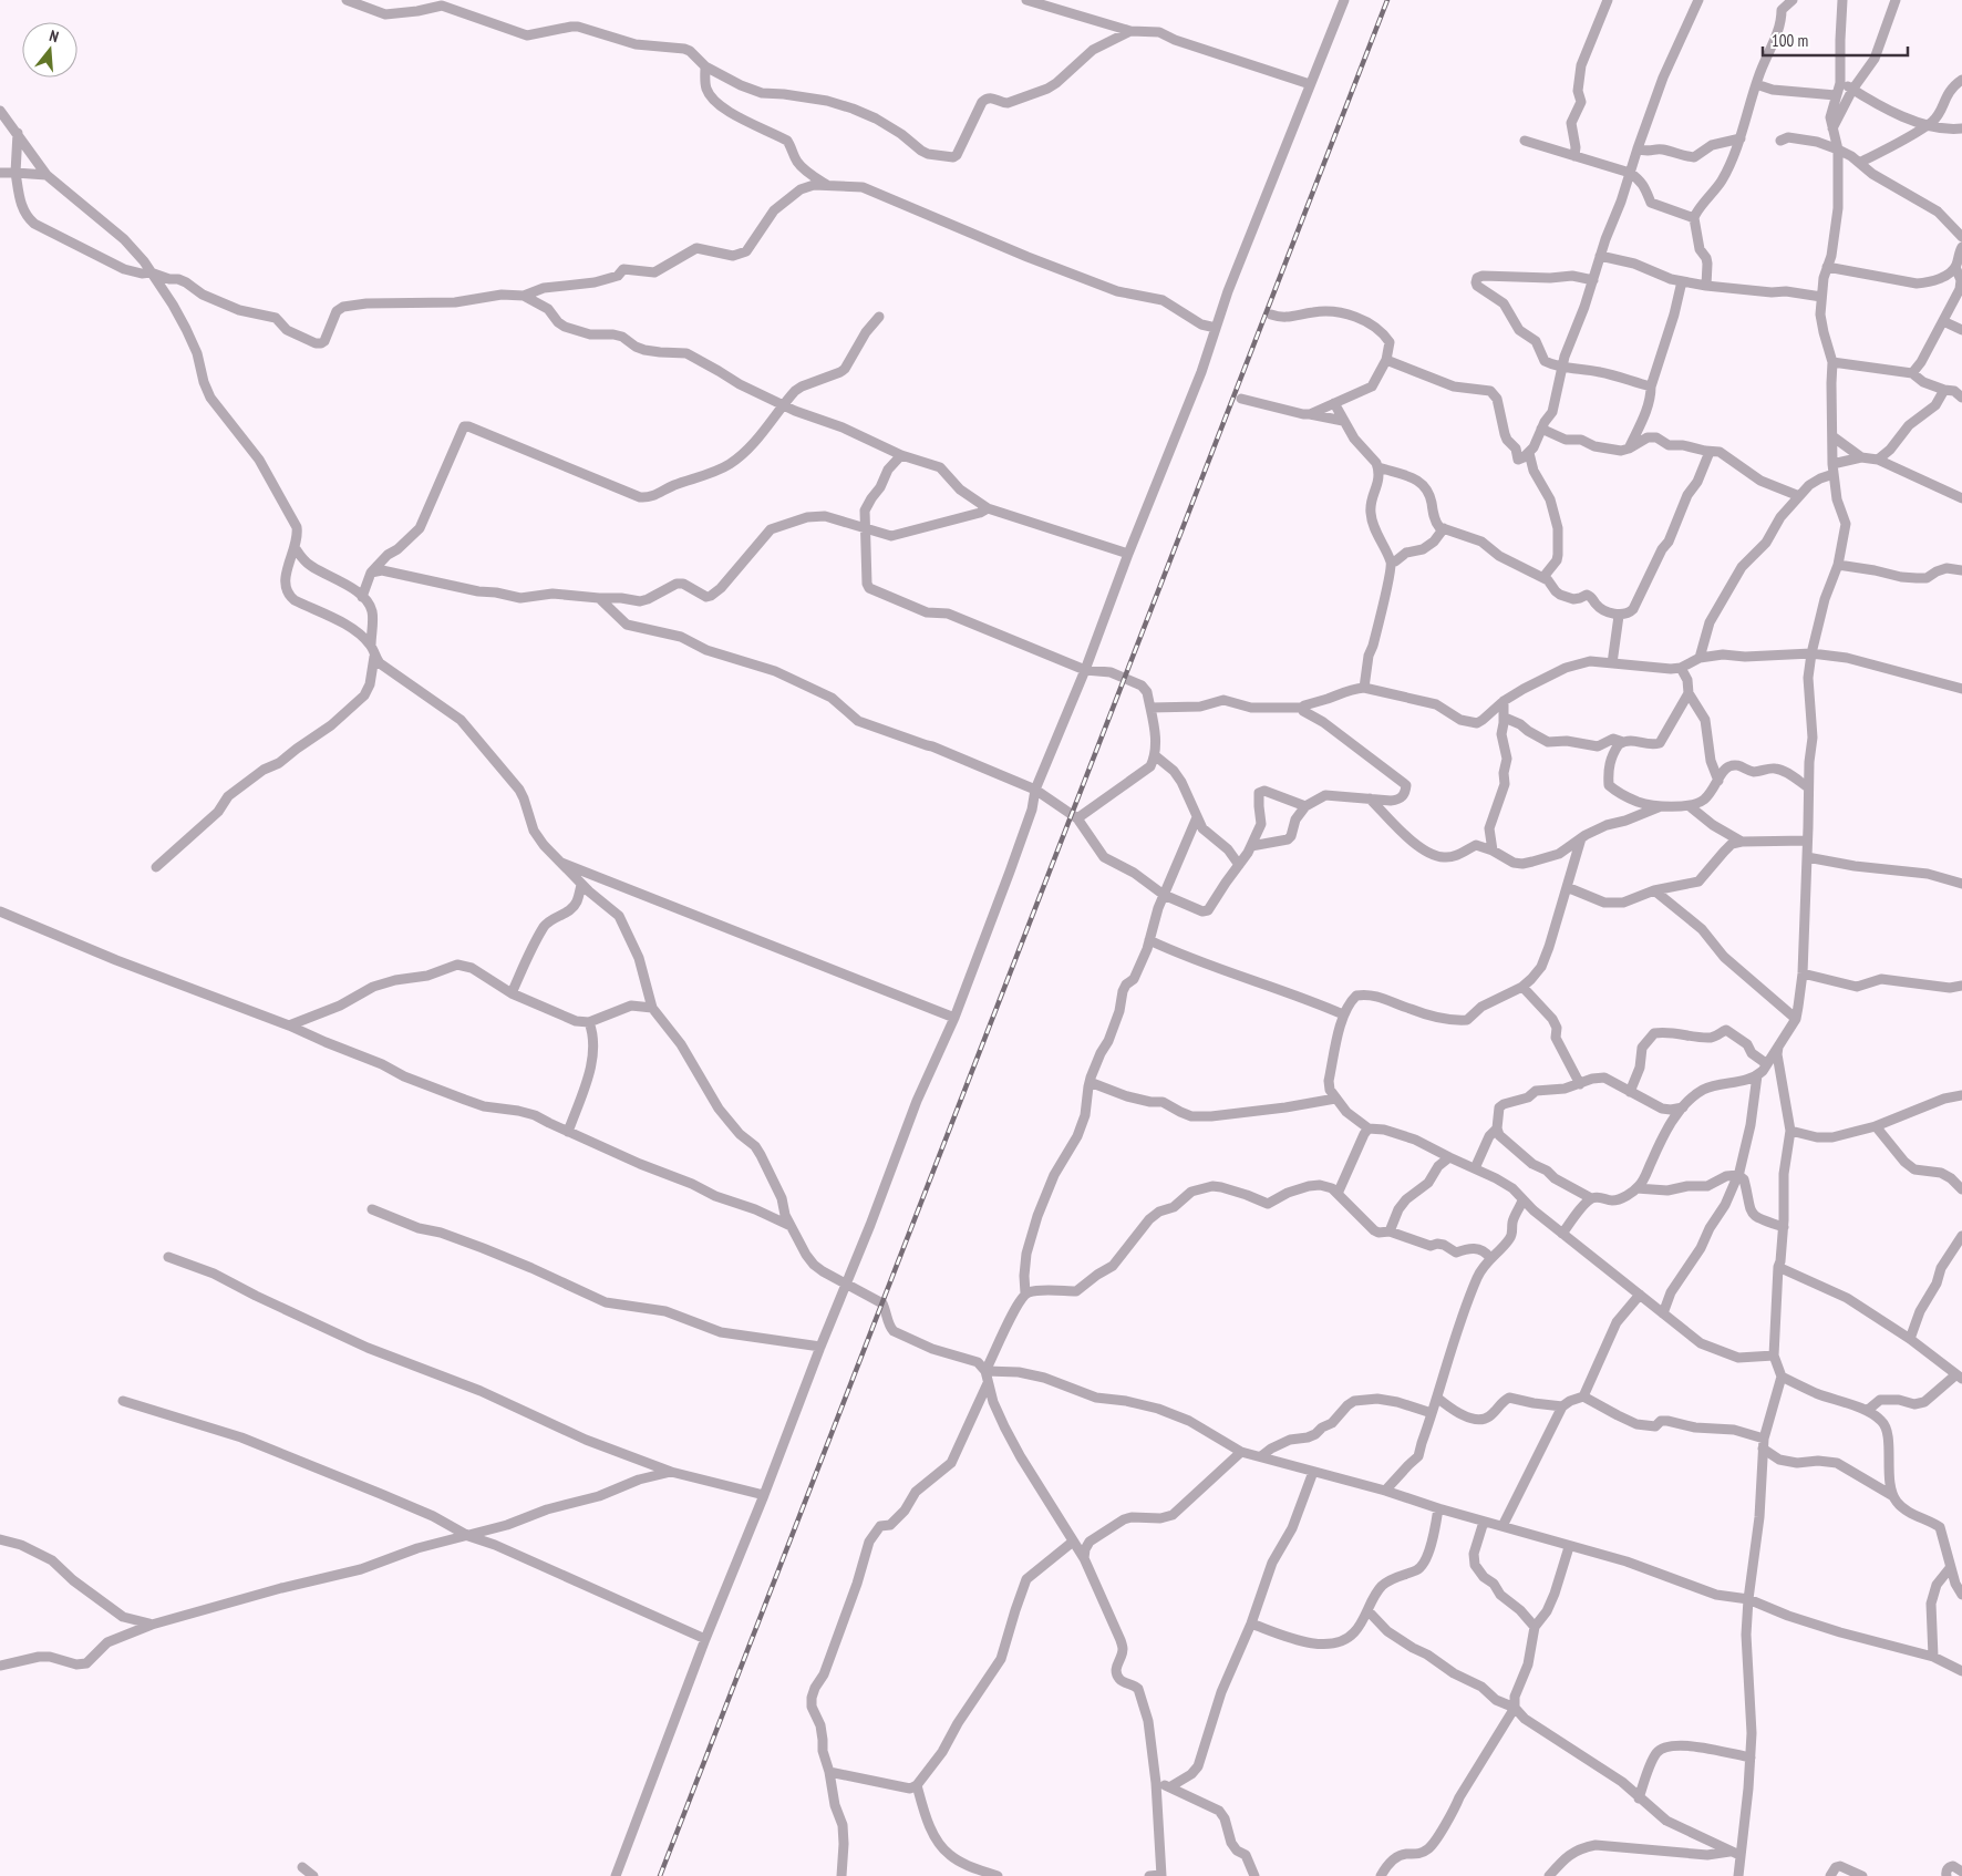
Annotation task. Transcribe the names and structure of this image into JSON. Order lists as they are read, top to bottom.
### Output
{
  "scale_bar": "100 m",
  "north": "top"
}
